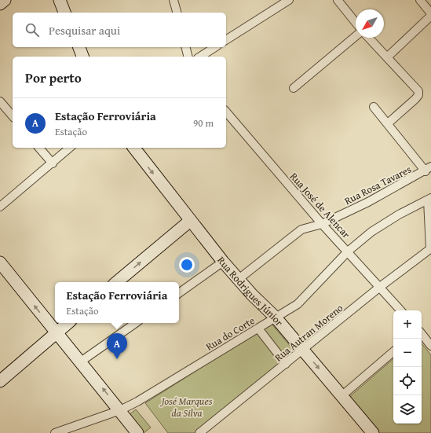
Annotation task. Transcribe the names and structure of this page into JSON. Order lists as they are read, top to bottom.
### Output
{
  "streets": {
    "main road": ["Rua Rodrigues Júnior"],
    "street": [
      "Rua Rosa Tavares",
      "Rua José de Alencar",
      "Rua Autran Moreno",
      "Rua do Corte"
    ]
  },
  "crossings": [
    ["Rua Rosa Tavares", "Rua José de Alencar"],
    ["Rua Rosa Tavares", "Rua Rodrigues Júnior"],
    ["Rua José de Alencar", "Rua Autran Moreno"],
    ["Rua José de Alencar", "Rua do Corte"],
    ["Rua Rodrigues Júnior", "Rua Autran Moreno"],
    ["Rua Rodrigues Júnior", "Rua do Corte"],
    ["Rua Autran Moreno", "Rua do Corte"]
  ],
  "one_way": ["Rua Rodrigues Júnior"],
  "parks": ["José Marques da Silva"],
  "north": "bottom left",
  "page": {
    "search": "Pesquisar aqui",
    "heading": "Por perto",
    "list": [
      {
        "mark": "A",
        "name": "Estação Ferroviária",
        "note": "Estação",
        "value": "90 m"
      }
    ],
    "popup": ["Estação Ferroviária", "Estação"],
    "map_buttons": ["+", "−"],
    "pins": "A"
  }
}
